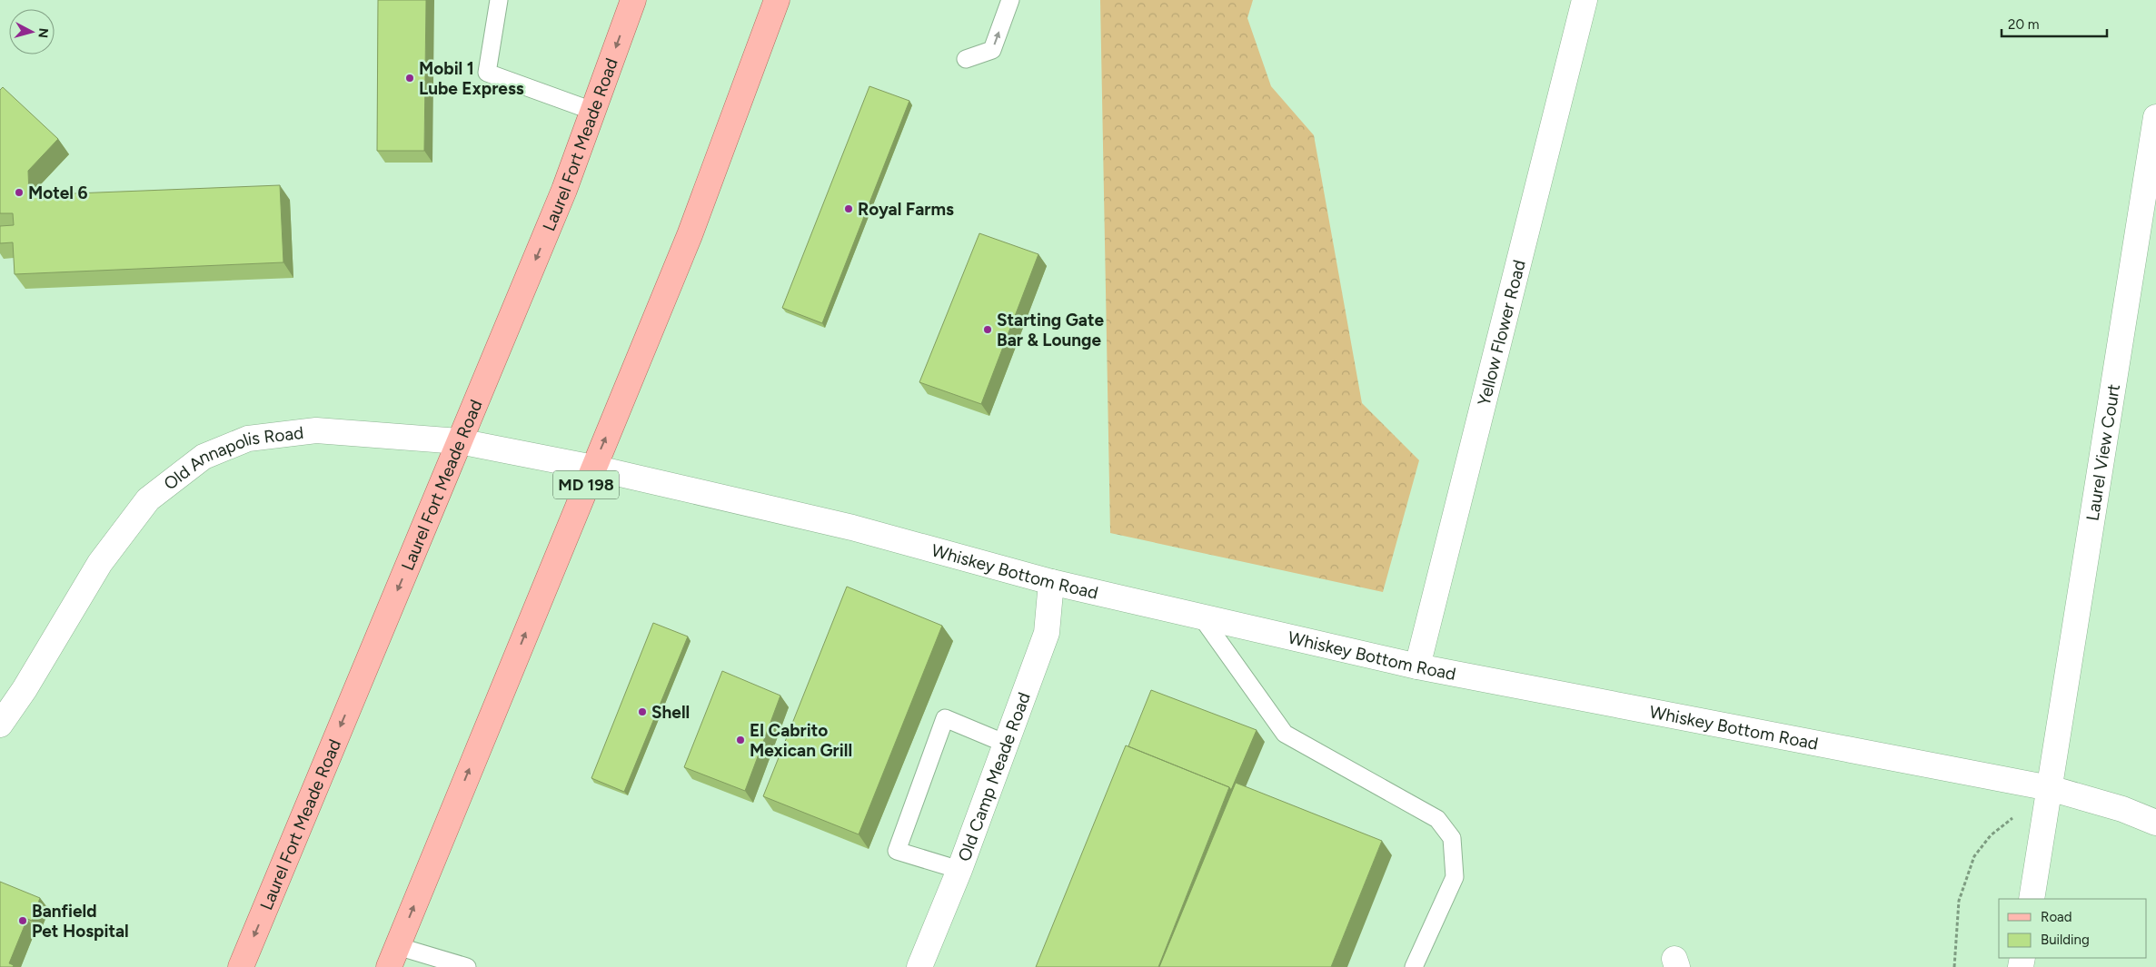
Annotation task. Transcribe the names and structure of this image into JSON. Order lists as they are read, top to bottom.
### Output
{
  "streets": {
    "main road": ["Laurel Fort Meade Road", "MD 198"],
    "street": [
      "Yellow Flower Road",
      "Laurel View Court",
      "Old Annapolis Road",
      "Whiskey Bottom Road",
      "Old Camp Meade Road"
    ]
  },
  "crossings": [
    ["Laurel Fort Meade Road", "Old Annapolis Road"],
    ["Yellow Flower Road", "Whiskey Bottom Road"],
    ["Laurel View Court", "Whiskey Bottom Road"],
    ["Old Annapolis Road", "MD 198"],
    ["Old Annapolis Road", "Whiskey Bottom Road"],
    ["MD 198", "Whiskey Bottom Road"],
    ["Whiskey Bottom Road", "Old Camp Meade Road"]
  ],
  "places": [
    "Mobil 1 Lube Express",
    "Motel 6",
    "Royal Farms",
    "Starting Gate Bar & Lounge",
    "Shell",
    "El Cabrito Mexican Grill",
    "Banfield Pet Hospital"
  ],
  "legend": ["Road", "Building"],
  "scale_bar": "20 m",
  "north": "right"
}
